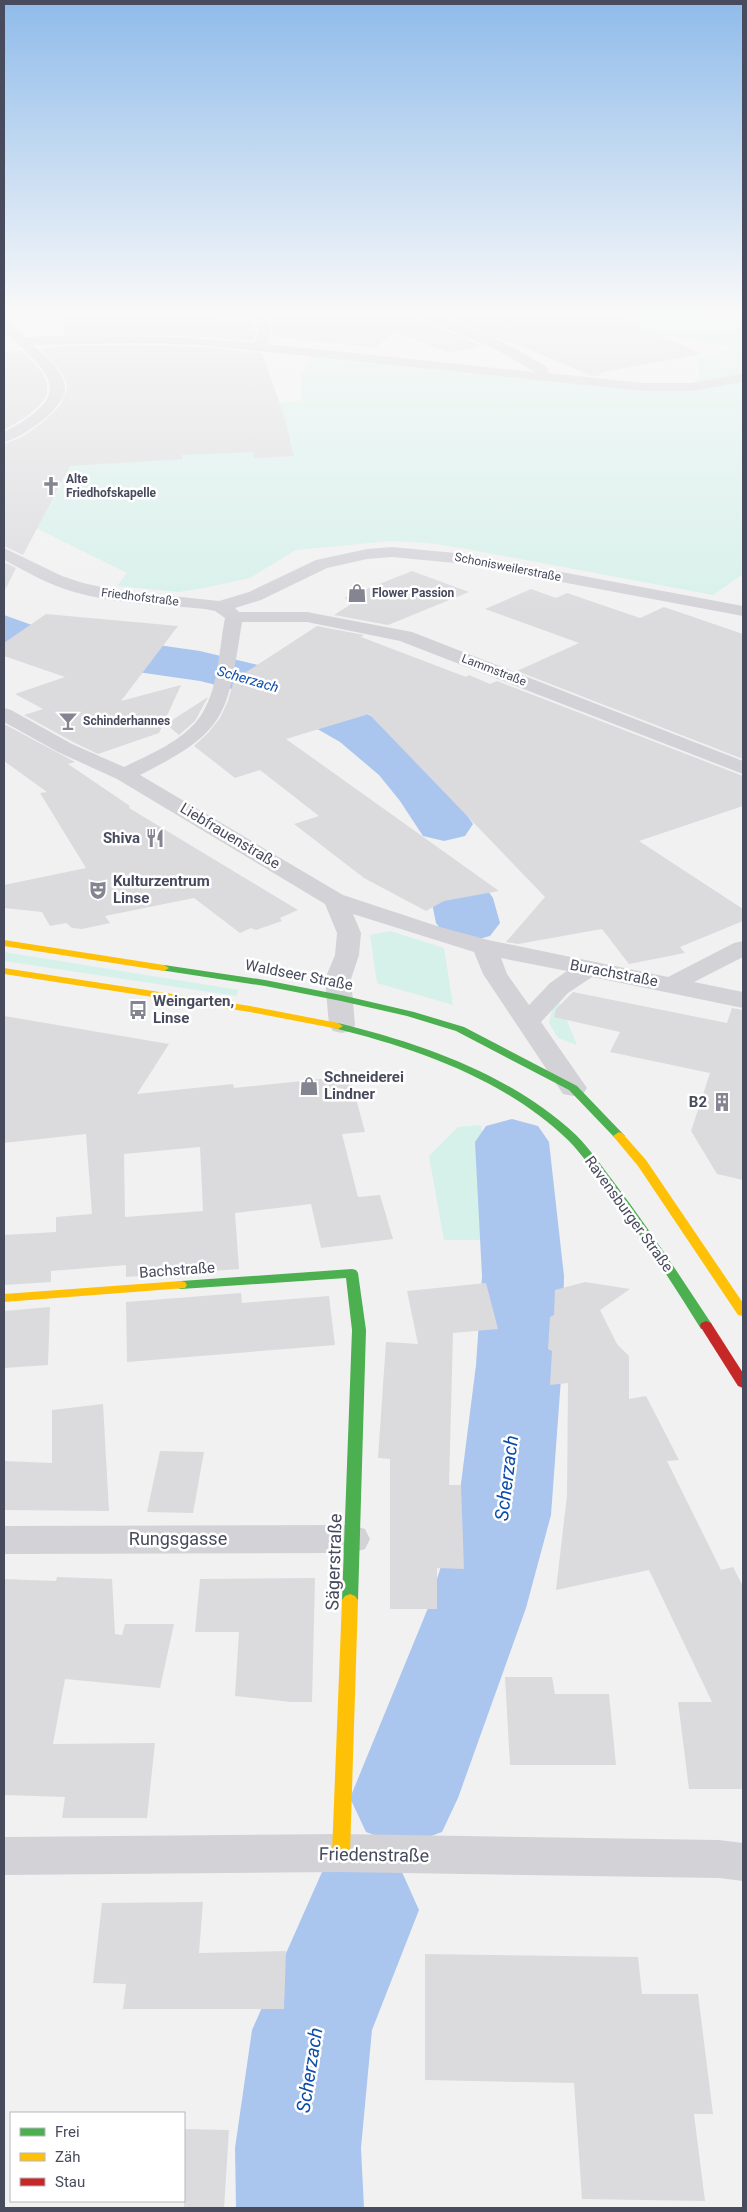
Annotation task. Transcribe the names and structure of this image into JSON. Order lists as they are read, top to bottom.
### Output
{
  "streets": {
    "main road": [
      "Waldseer Straße",
      "Ravensburger Straße",
      "Bachstraße",
      "Sägerstraße"
    ],
    "street": [
      "Schonisweilerstraße",
      "Friedhofstraße",
      "Lammstraße",
      "Liebfrauenstraße",
      "Burachstraße",
      "Rungsgasse",
      "Friedenstraße"
    ]
  },
  "crossings": [
    ["Schonisweilerstraße", "Friedhofstraße"],
    ["Schonisweilerstraße", "Lammstraße"],
    ["Friedhofstraße", "Lammstraße"],
    ["Liebfrauenstraße", "Burachstraße"],
    ["Bachstraße", "Sägerstraße"],
    ["Rungsgasse", "Sägerstraße"],
    ["Sägerstraße", "Friedenstraße"]
  ],
  "water": ["Scherzach"],
  "places": {
    "church": ["Alte Friedhofskapelle"],
    "shop": ["Flower Passion", "Schneiderei Lindner"],
    "bar": ["Schinderhannes"],
    "restaurant": ["Shiva"],
    "theatre": ["Kulturzentrum Linse"],
    "bus stop": ["Weingarten, Linse"],
    "building": ["B2"]
  },
  "legend": ["Frei", "Zäh", "Stau"]
}
